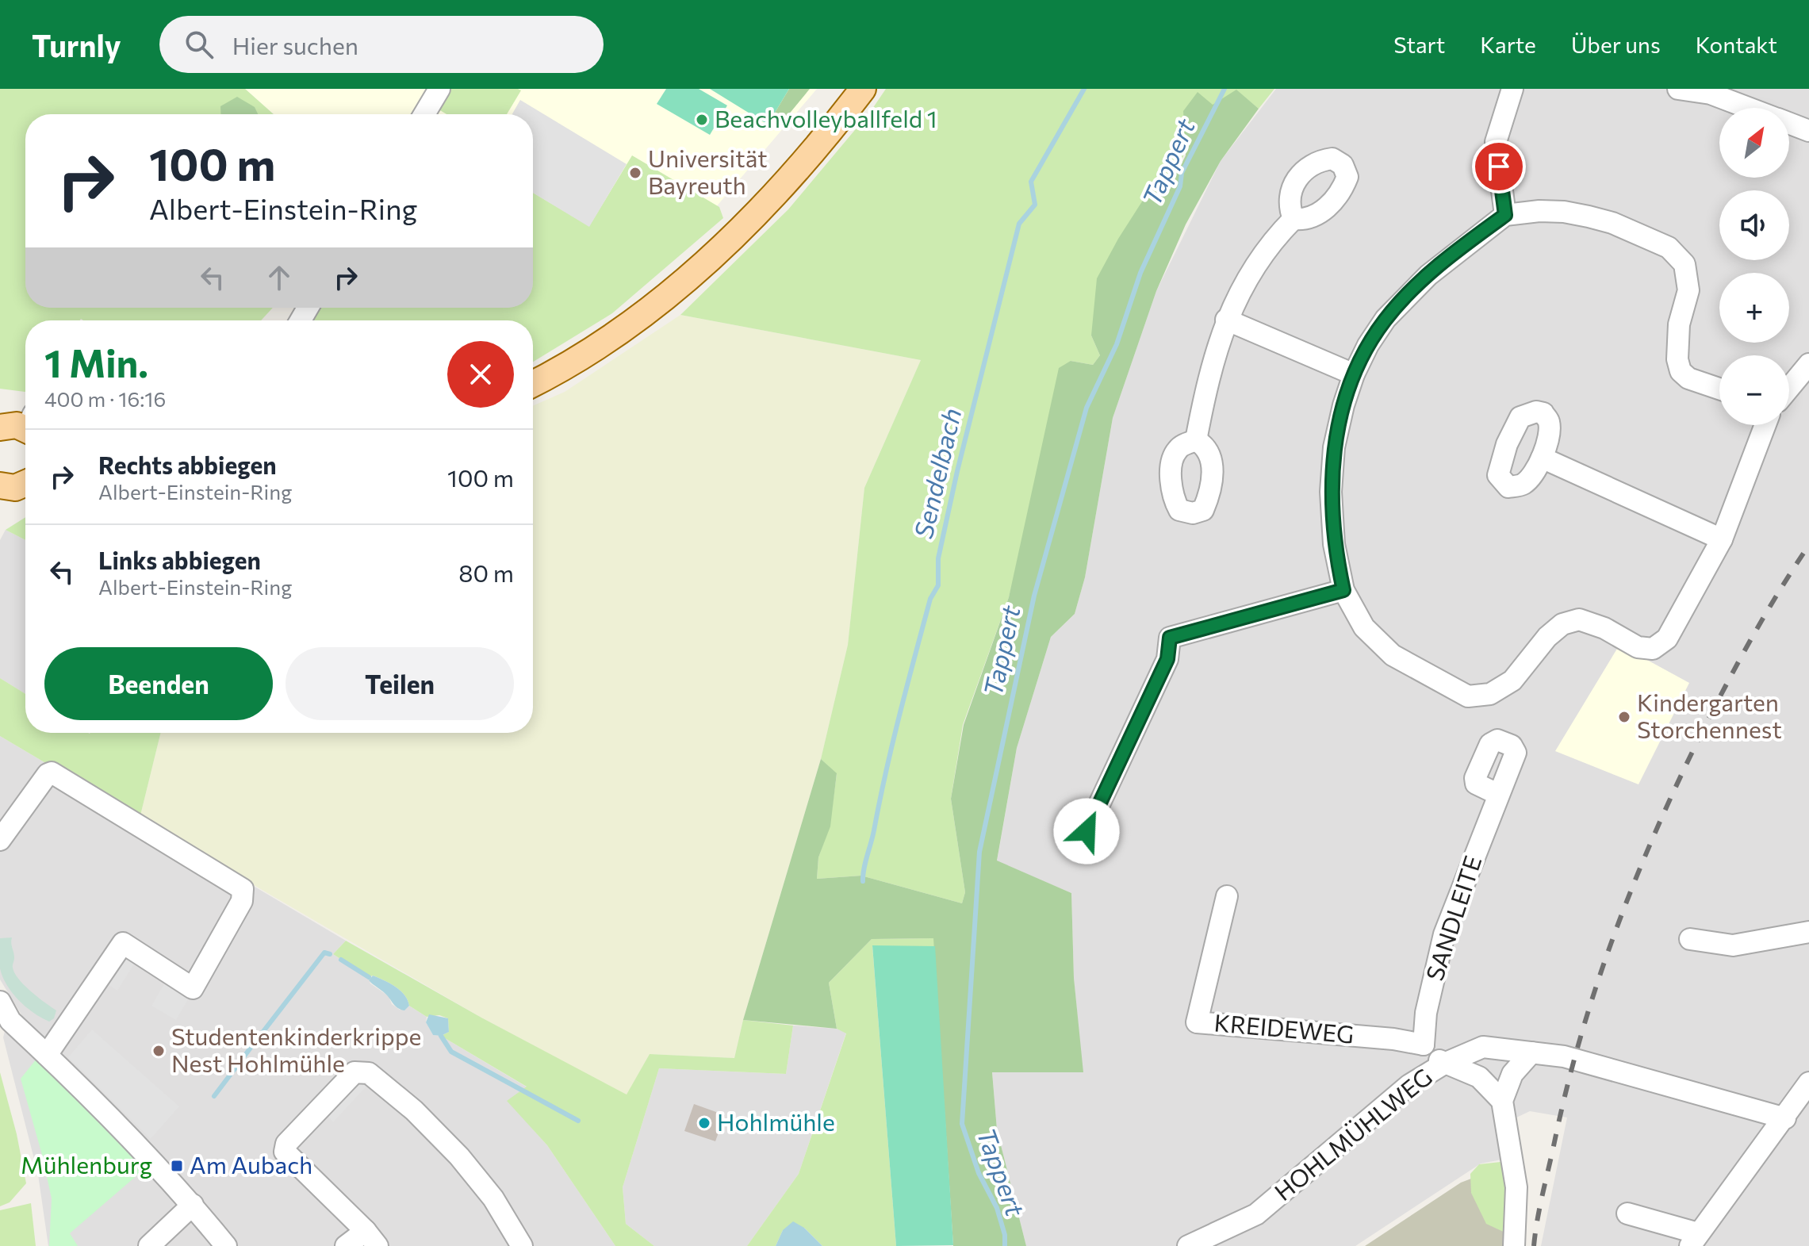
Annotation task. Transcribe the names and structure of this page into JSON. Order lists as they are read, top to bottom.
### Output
{
  "streets": {
    "street": ["SANDLEITE", "KREIDEWEG", "HOHLMÜHLWEG"]
  },
  "crossings": [
    ["SANDLEITE", "KREIDEWEG"]
  ],
  "water": ["Tappert", "Sendelbach"],
  "parks": ["Mühlenburg"],
  "places": {
    "other": [
      "Beachvolleyballfeld 1",
      "Universität Bayreuth",
      "Kindergarten Storchennest",
      "Studentenkinderkrippe Nest Hohlmühle",
      "Hohlmühle"
    ],
    "transit": ["Am Aubach"]
  },
  "north": "top right",
  "page": {
    "header": "Turnly",
    "search": "Hier suchen",
    "nav": [
      "Start",
      "Karte",
      "Über uns",
      "Kontakt"
    ],
    "map_buttons": ["+", "−"],
    "turn": ["100 m", "Albert-Einstein-Ring"],
    "heading": ["1 Min.", "400 m · 16:16"],
    "list": [
      {
        "name": "Rechts abbiegen",
        "note": "Albert-Einstein-Ring",
        "value": "100 m"
      },
      {
        "name": "Links abbiegen",
        "note": "Albert-Einstein-Ring",
        "value": "80 m"
      }
    ],
    "buttons": ["Beenden", "Teilen"]
  }
}
